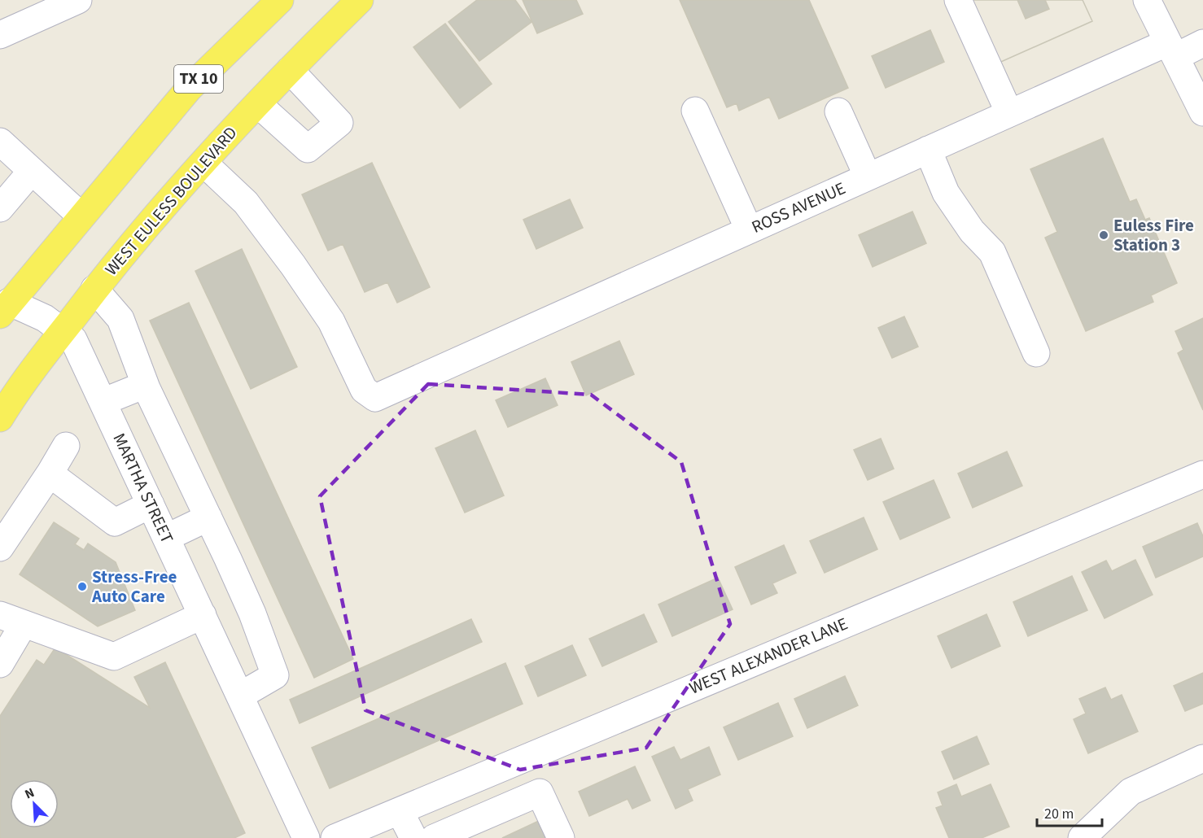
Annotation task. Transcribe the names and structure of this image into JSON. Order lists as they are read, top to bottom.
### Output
{
  "streets": {
    "main road": ["TX 10", "WEST EULESS BOULEVARD"],
    "street": ["ROSS AVENUE", "MARTHA STREET", "WEST ALEXANDER LANE"]
  },
  "crossings": [
    ["TX 10", "MARTHA STREET"],
    ["WEST EULESS BOULEVARD", "ROSS AVENUE"],
    ["WEST EULESS BOULEVARD", "MARTHA STREET"]
  ],
  "places": ["Euless Fire Station 3", "Stress-Free Auto Care"],
  "scale_bar": "20 m",
  "north": "top left"
}
